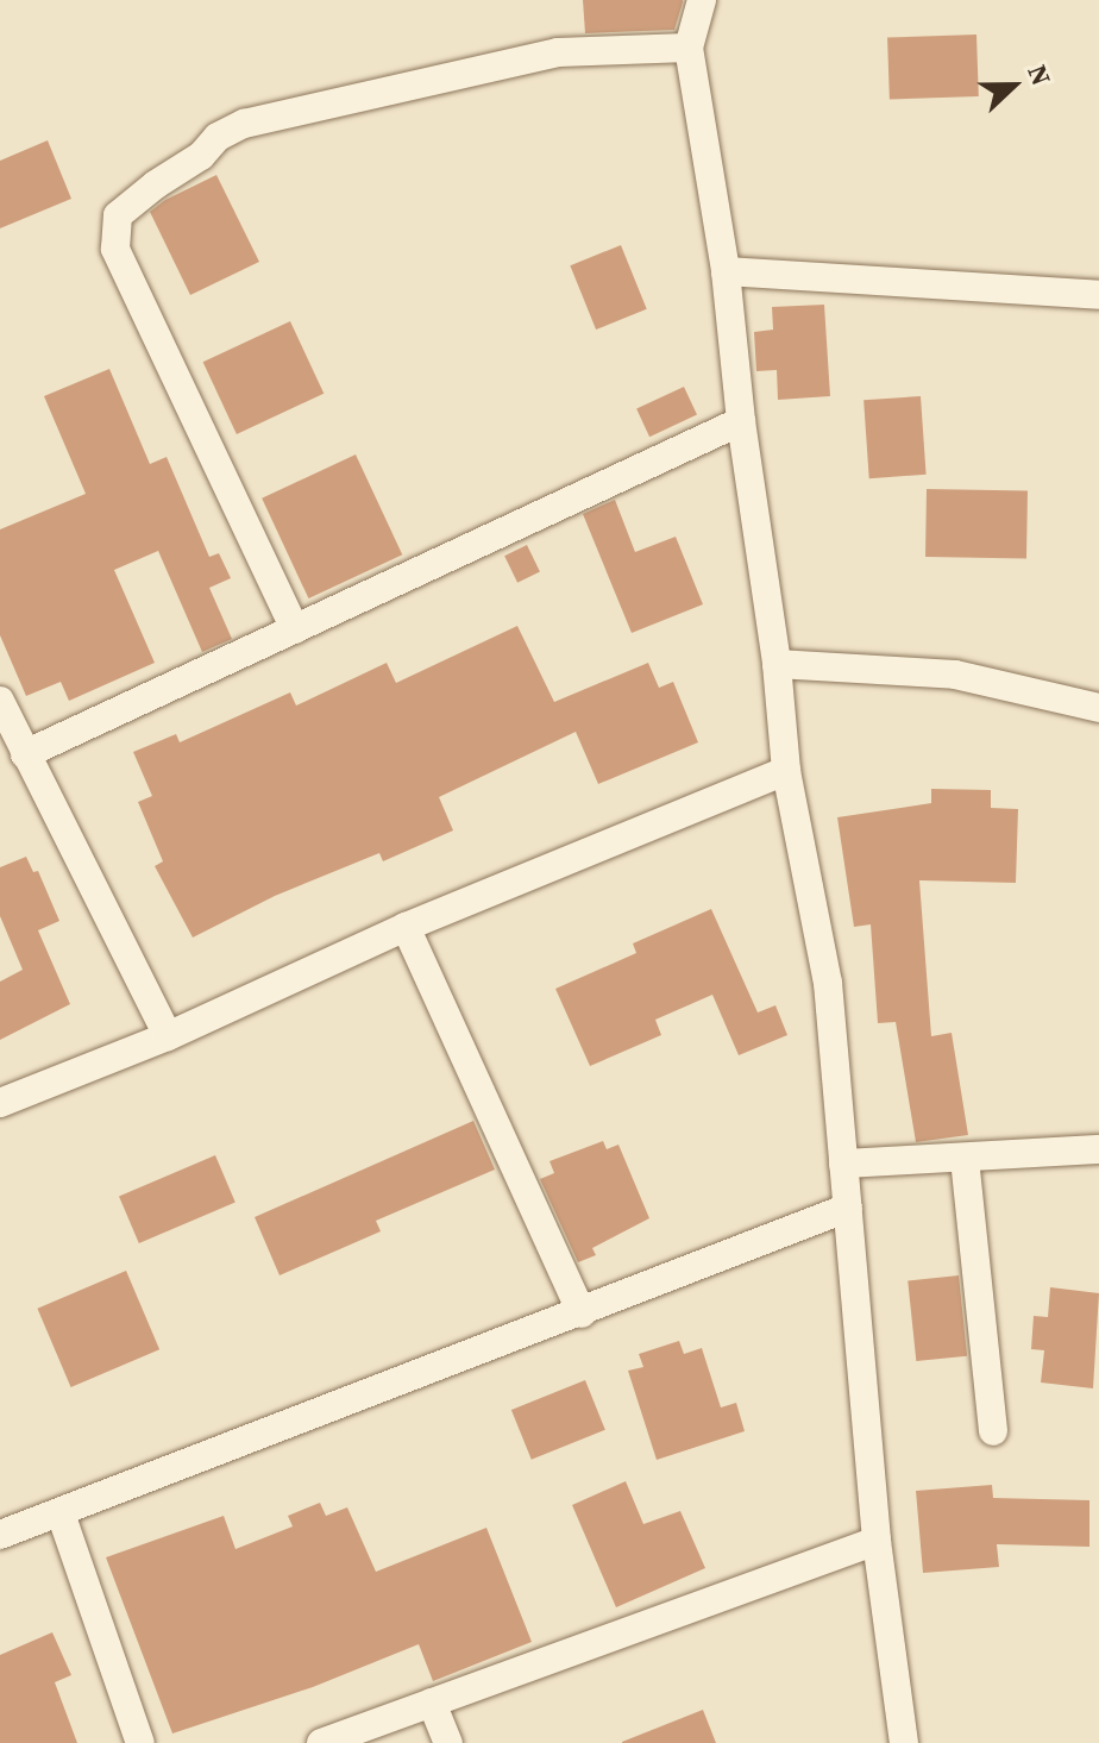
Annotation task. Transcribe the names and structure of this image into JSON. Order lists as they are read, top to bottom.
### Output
{
  "north": "right"
}
